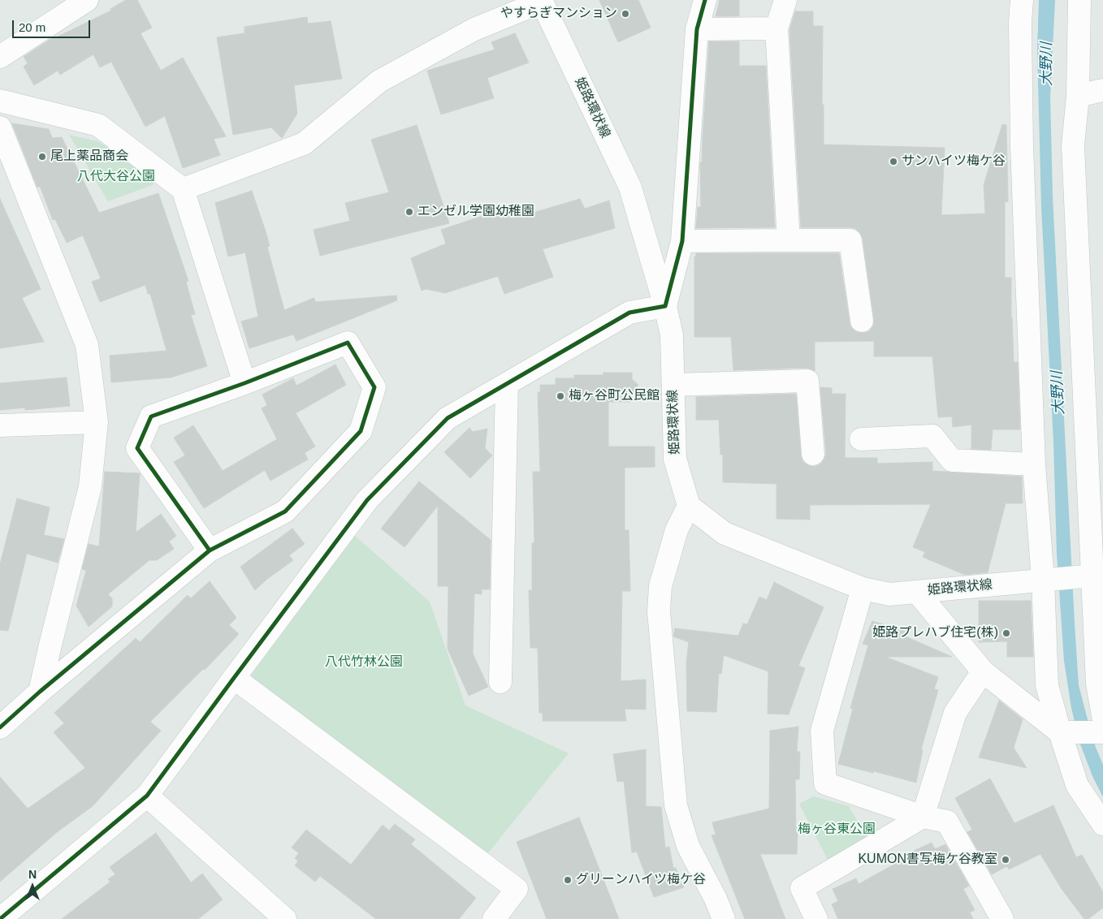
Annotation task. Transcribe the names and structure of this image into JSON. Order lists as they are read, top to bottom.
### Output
{
  "streets": {
    "street": ["姫路環状線"]
  },
  "water": ["大野川"],
  "parks": ["八代大谷公園", "八代竹林公園", "梅ヶ谷東公園"],
  "places": [
    "やすらぎマンション",
    "尾上薬品商会",
    "サンハイツ梅ケ谷",
    "エンゼル学園幼稚園",
    "梅ヶ谷町公民館",
    "姫路プレハブ住宅(株)",
    "KUMON書写梅ケ谷教室",
    "グリーンハイツ梅ケ谷"
  ],
  "scale_bar": "20 m",
  "north": "top"
}
